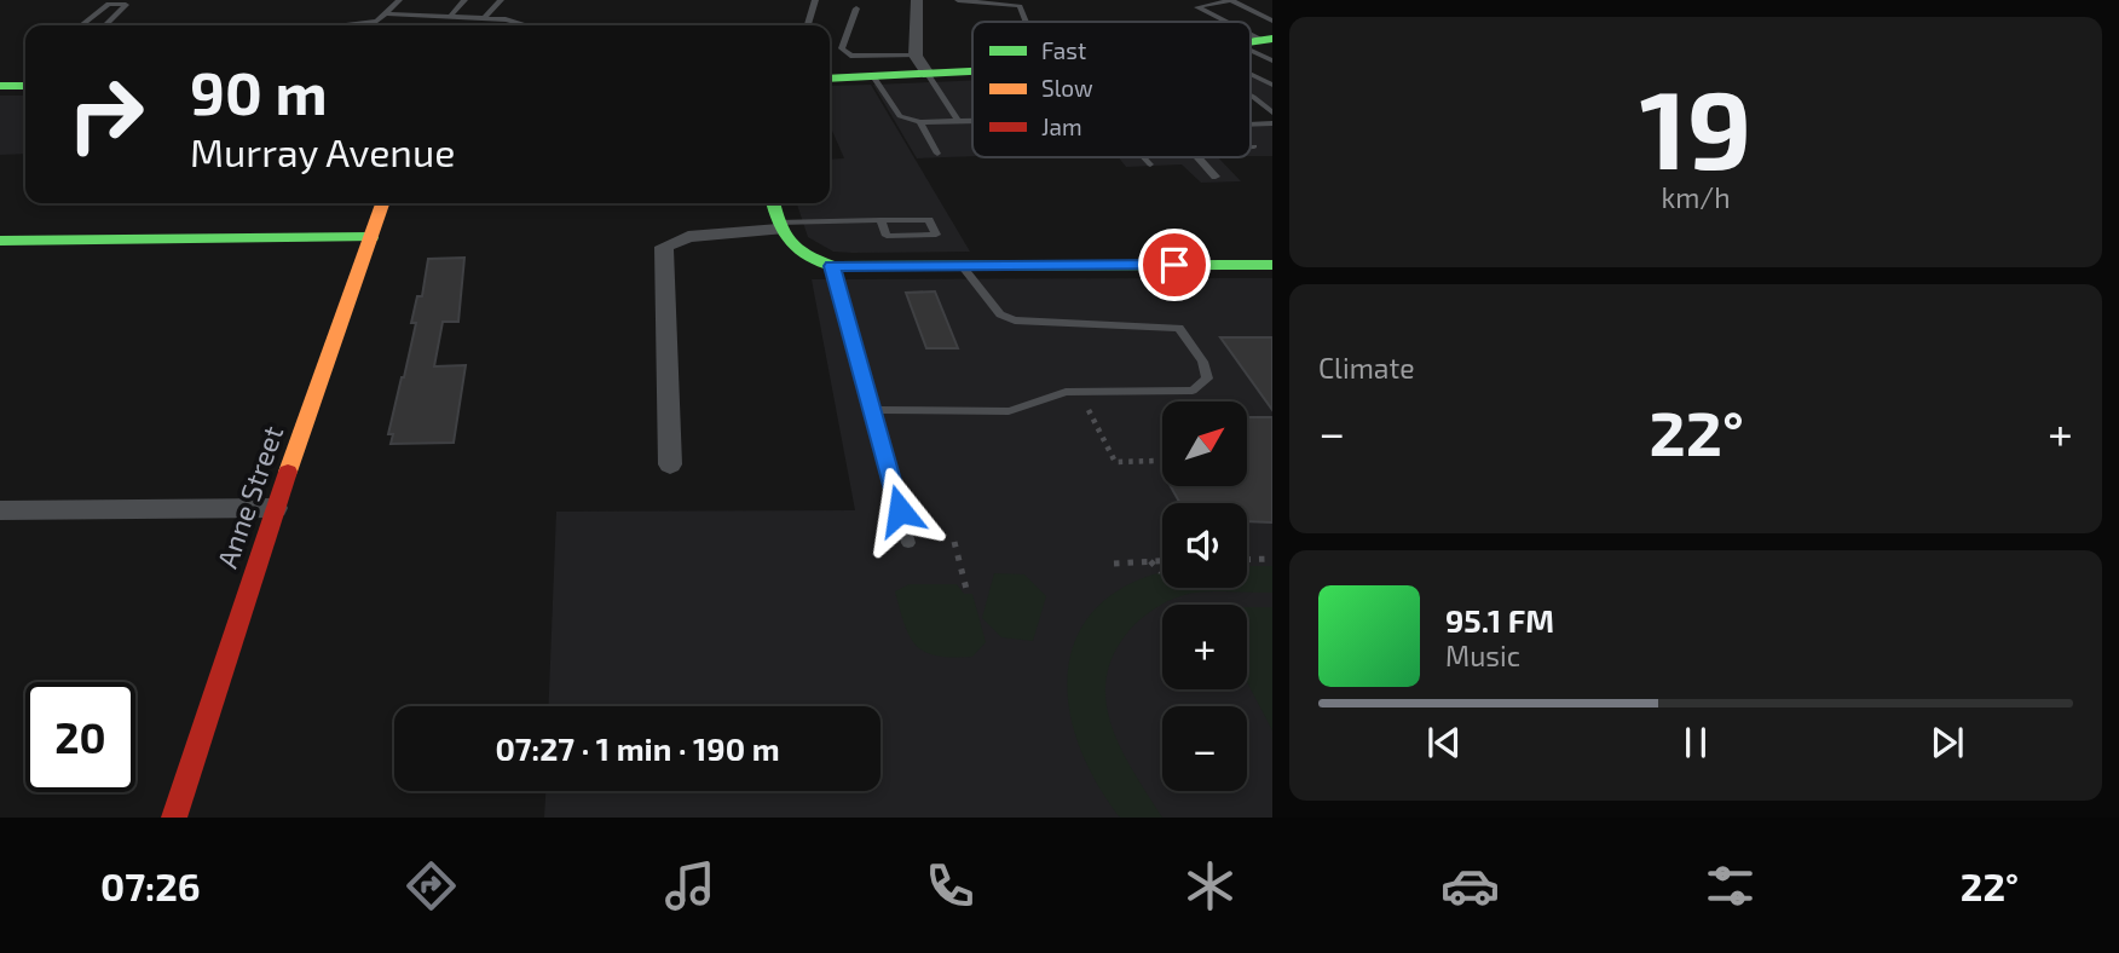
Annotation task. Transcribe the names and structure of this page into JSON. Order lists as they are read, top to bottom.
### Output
{
  "streets": {
    "street": ["Anne Street"]
  },
  "legend": ["Fast", "Slow", "Jam"],
  "north": "top right",
  "page": {
    "tile": [
      ["19", "km/h"],
      "Climate"
    ],
    "turn": ["90 m", "Murray Avenue"],
    "heat": ["−", "22°", "+"],
    "map_buttons": ["+", "−"],
    "song": ["95.1 FM", "Music"],
    "limit": "20",
    "trip": "07:27 · 1 min · 190 m",
    "tabs": ["07:26", "22°"]
  }
}
